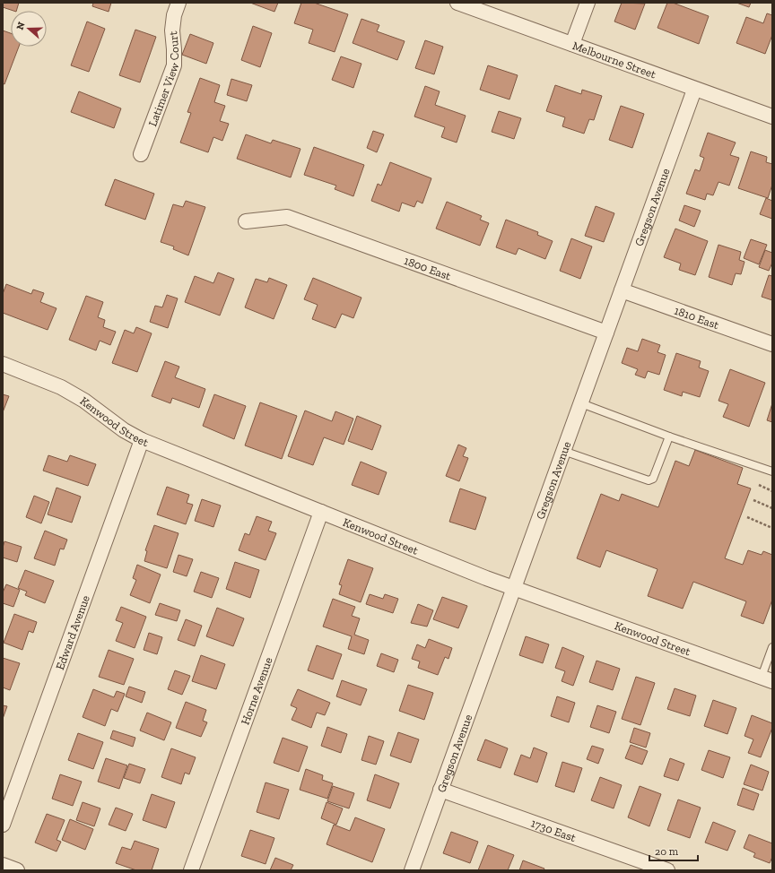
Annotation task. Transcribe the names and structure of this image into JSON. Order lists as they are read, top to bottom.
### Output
{
  "streets": {
    "street": [
      "Melbourne Street",
      "Latimer View Court",
      "Gregson Avenue",
      "1800 East",
      "1810 East",
      "Kenwood Street",
      "Edward Avenue",
      "Horne Avenue",
      "1730 East"
    ]
  },
  "crossings": [
    ["Melbourne Street", "Gregson Avenue"],
    ["Gregson Avenue", "1800 East"],
    ["Gregson Avenue", "1810 East"],
    ["Gregson Avenue", "Kenwood Street"],
    ["Gregson Avenue", "1730 East"],
    ["Kenwood Street", "Edward Avenue"],
    ["Kenwood Street", "Horne Avenue"]
  ],
  "scale_bar": "20 m",
  "north": "left"
}
